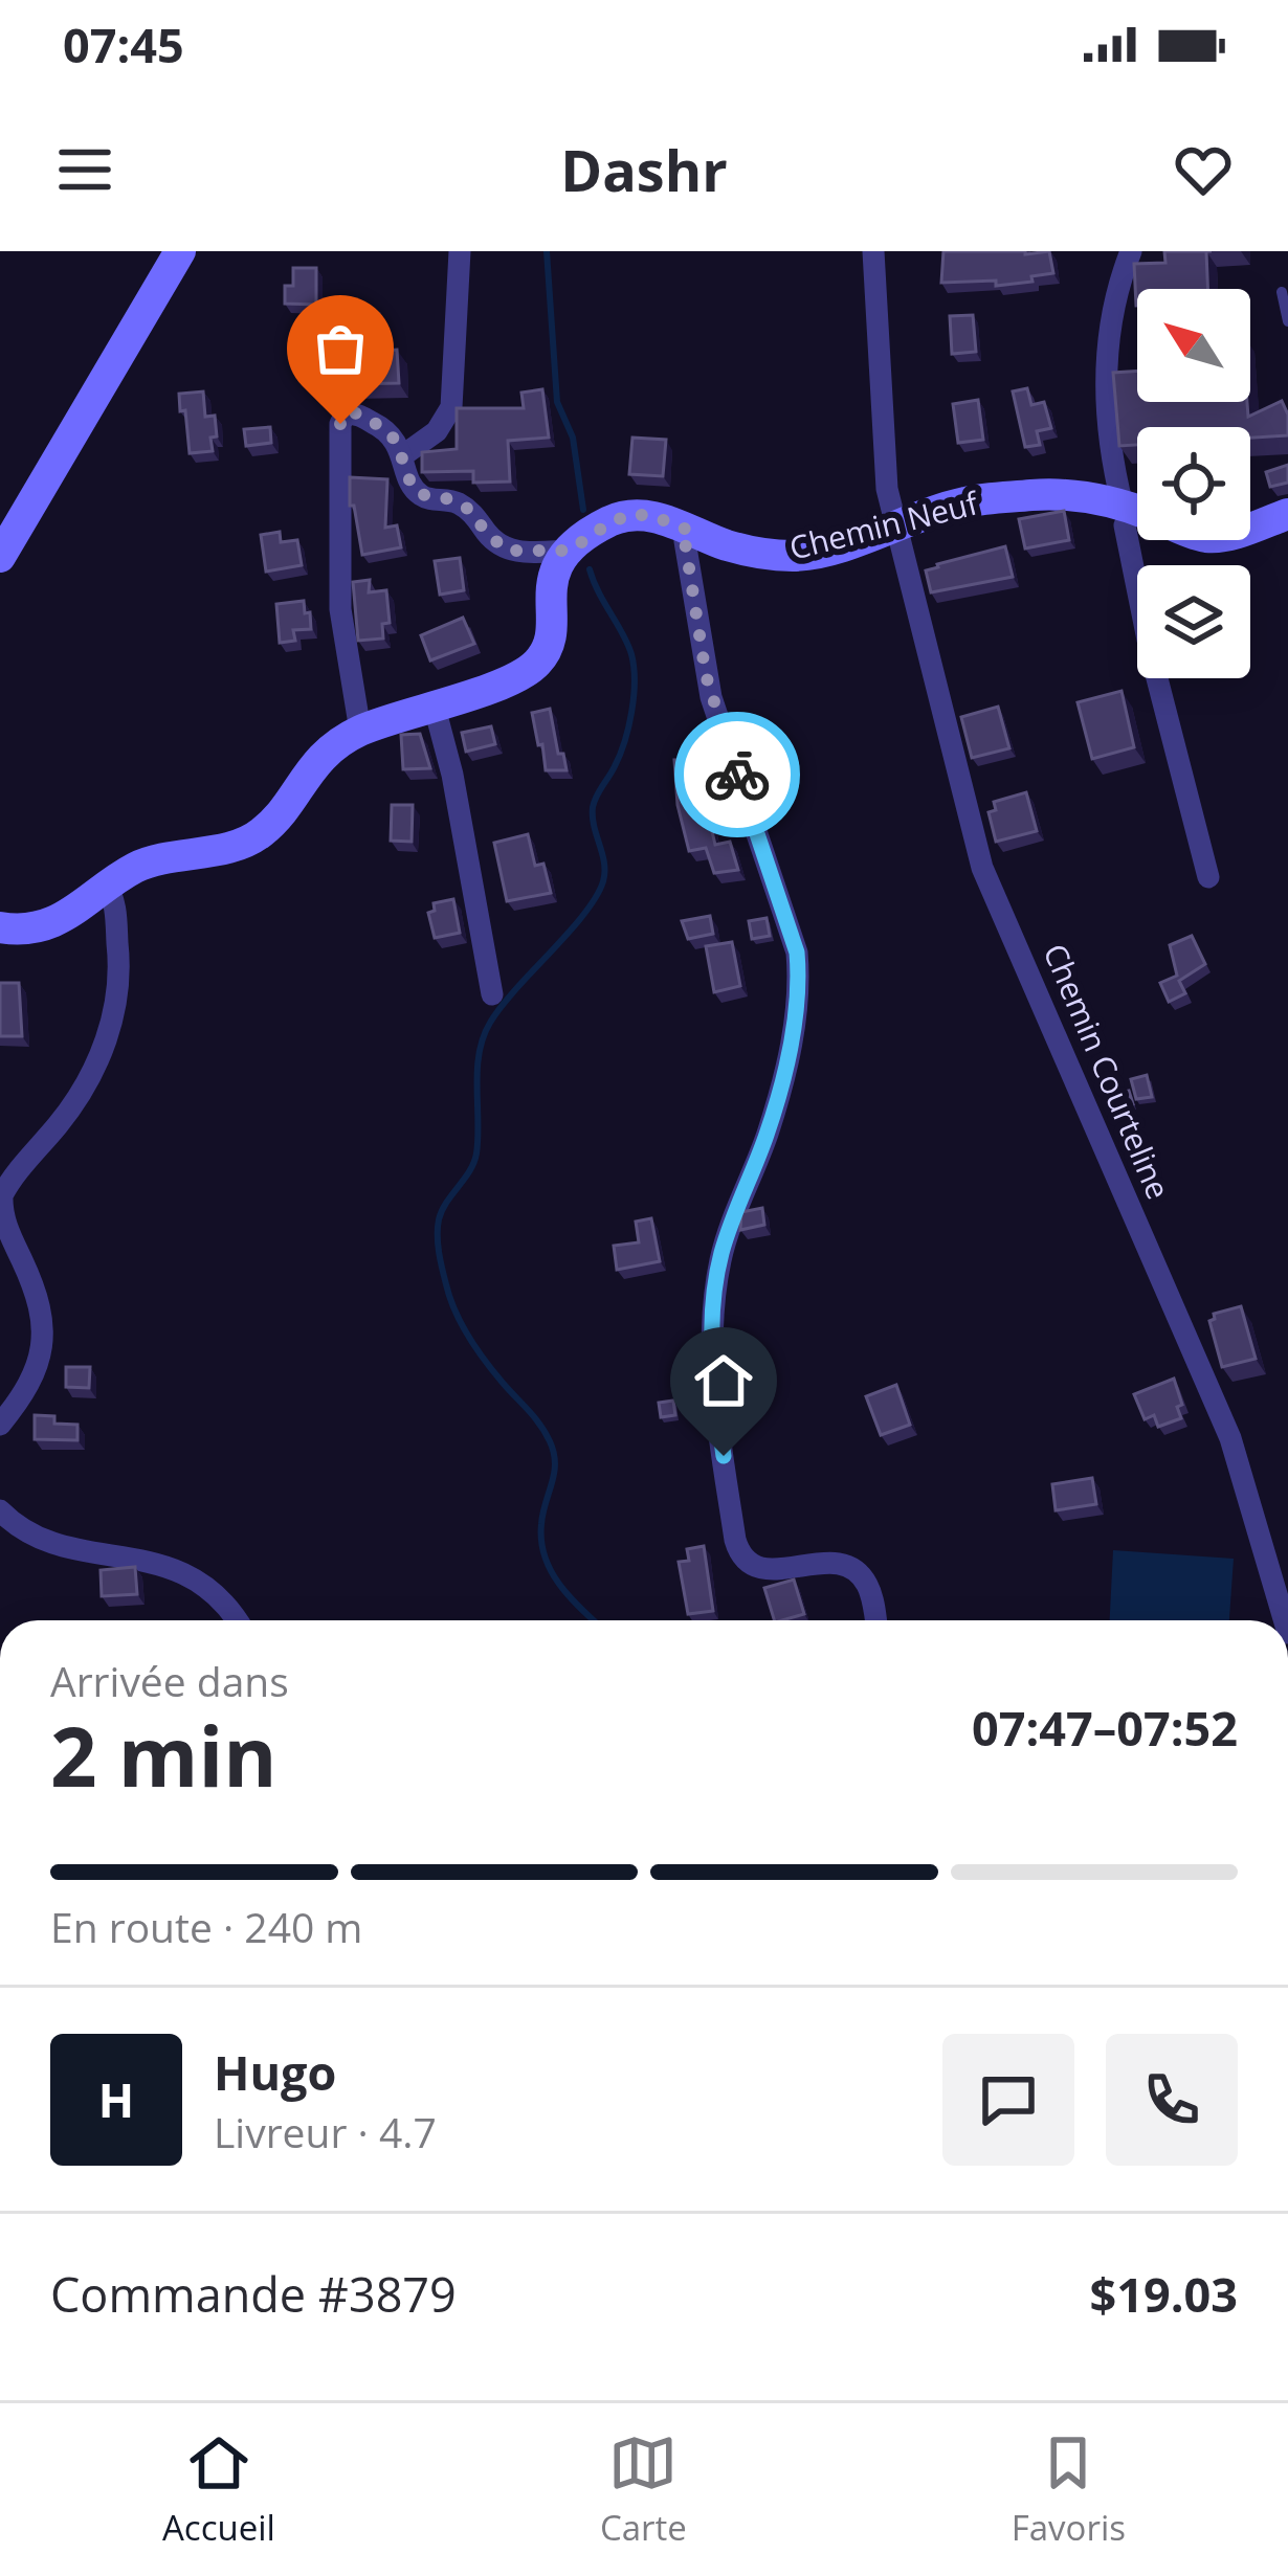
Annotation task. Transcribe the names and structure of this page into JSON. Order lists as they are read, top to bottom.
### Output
{
  "streets": {
    "main road": ["Chemin Neuf"],
    "street": ["Chemin Courteline"]
  },
  "crossings": [
    ["Chemin Neuf", "Chemin Courteline"]
  ],
  "north": "top left",
  "page": {
    "status": "07:45",
    "header": "Dashr",
    "heading": ["2 min", "Arrivée dans", "07:47–07:52"],
    "panel": [
      "Hugo",
      "Livreur · 4.7",
      "Commande #3879",
      "$19.03"
    ],
    "bar": "En route · 240 m",
    "round": "H",
    "tabs": ["Accueil", "Carte", "Favoris"]
  }
}
